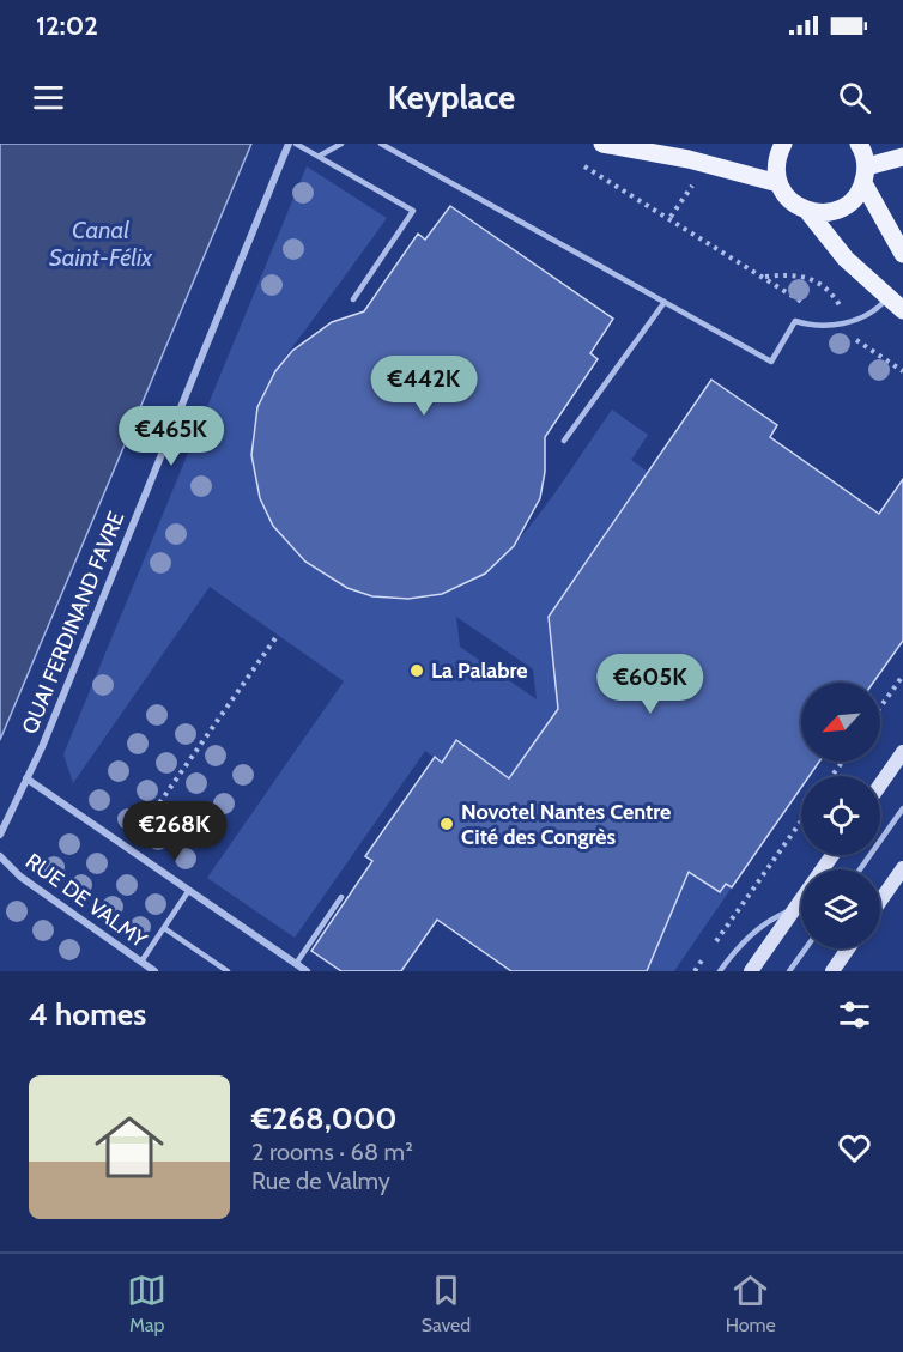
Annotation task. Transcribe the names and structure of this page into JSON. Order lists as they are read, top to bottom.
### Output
{
  "streets": {
    "street": ["QUAI FERDINAND FAVRE", "RUE DE VALMY"]
  },
  "water": ["Canal Saint-Félix"],
  "places": ["La Palabre", "Novotel Nantes Centre Cité des Congrès"],
  "north": "bottom left",
  "page": {
    "status": "12:02",
    "header": "Keyplace",
    "price": [
      "€442K",
      "€465K",
      "€605K",
      "€268K"
    ],
    "heading": "4 homes",
    "list": [
      {
        "name": "€268,000",
        "note": "2 rooms · 68 m² · Rue de Valmy"
      }
    ],
    "tabs": ["Map", "Saved", "Home"]
  }
}
